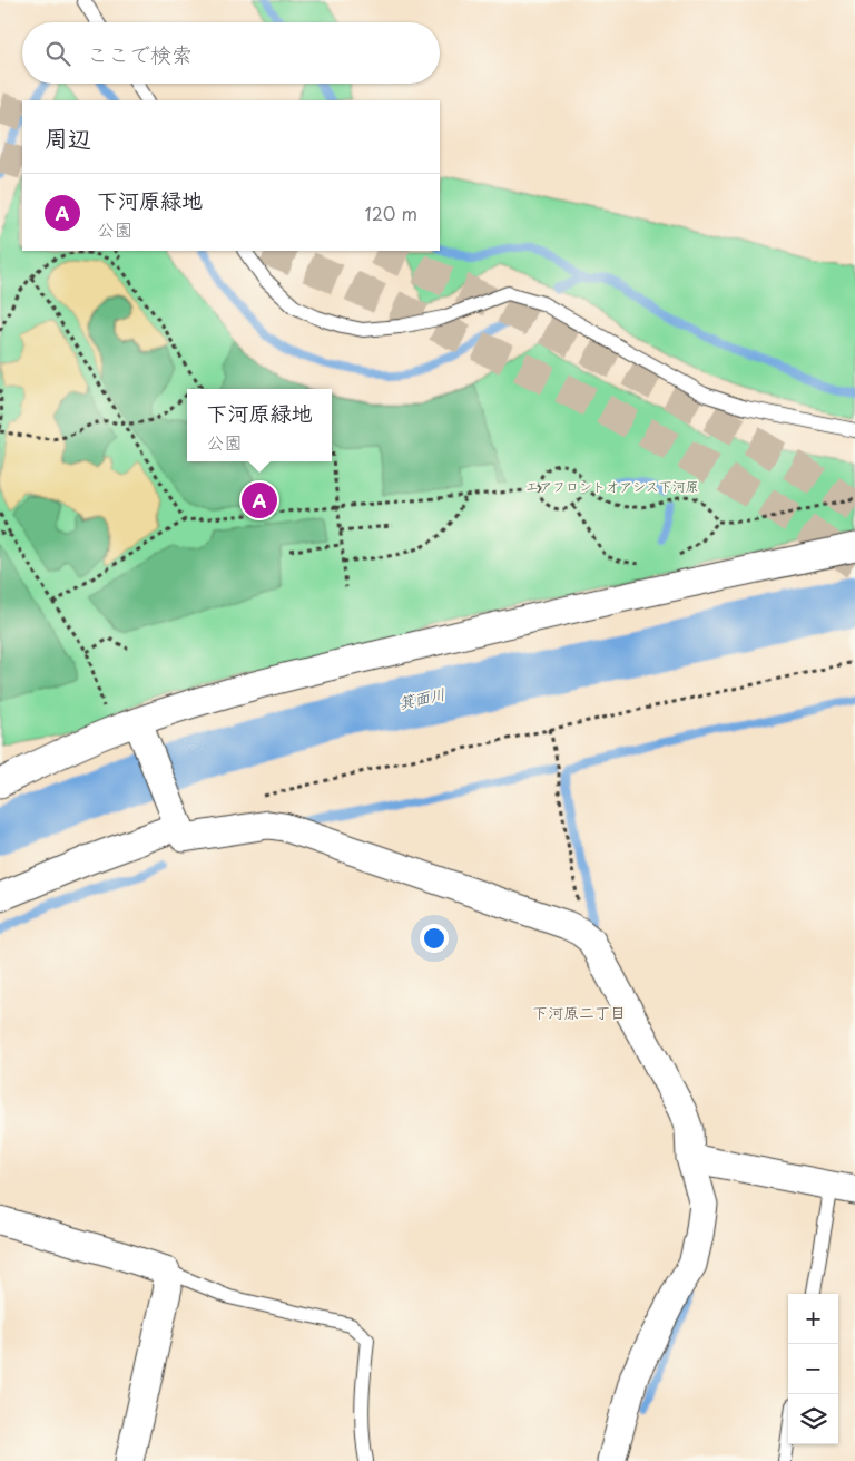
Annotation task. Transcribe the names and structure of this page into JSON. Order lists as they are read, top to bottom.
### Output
{
  "districts": ["下河原二丁目"],
  "water": ["箕面川"],
  "parks": ["エアフロントオアシス下河原"],
  "page": {
    "search": "ここで検索",
    "heading": "周辺",
    "list": [
      {
        "mark": "A",
        "name": "下河原緑地",
        "note": "公園",
        "value": "120 m"
      }
    ],
    "popup": ["下河原緑地", "公園"],
    "pins": "A",
    "map_buttons": ["+", "−"]
  }
}
